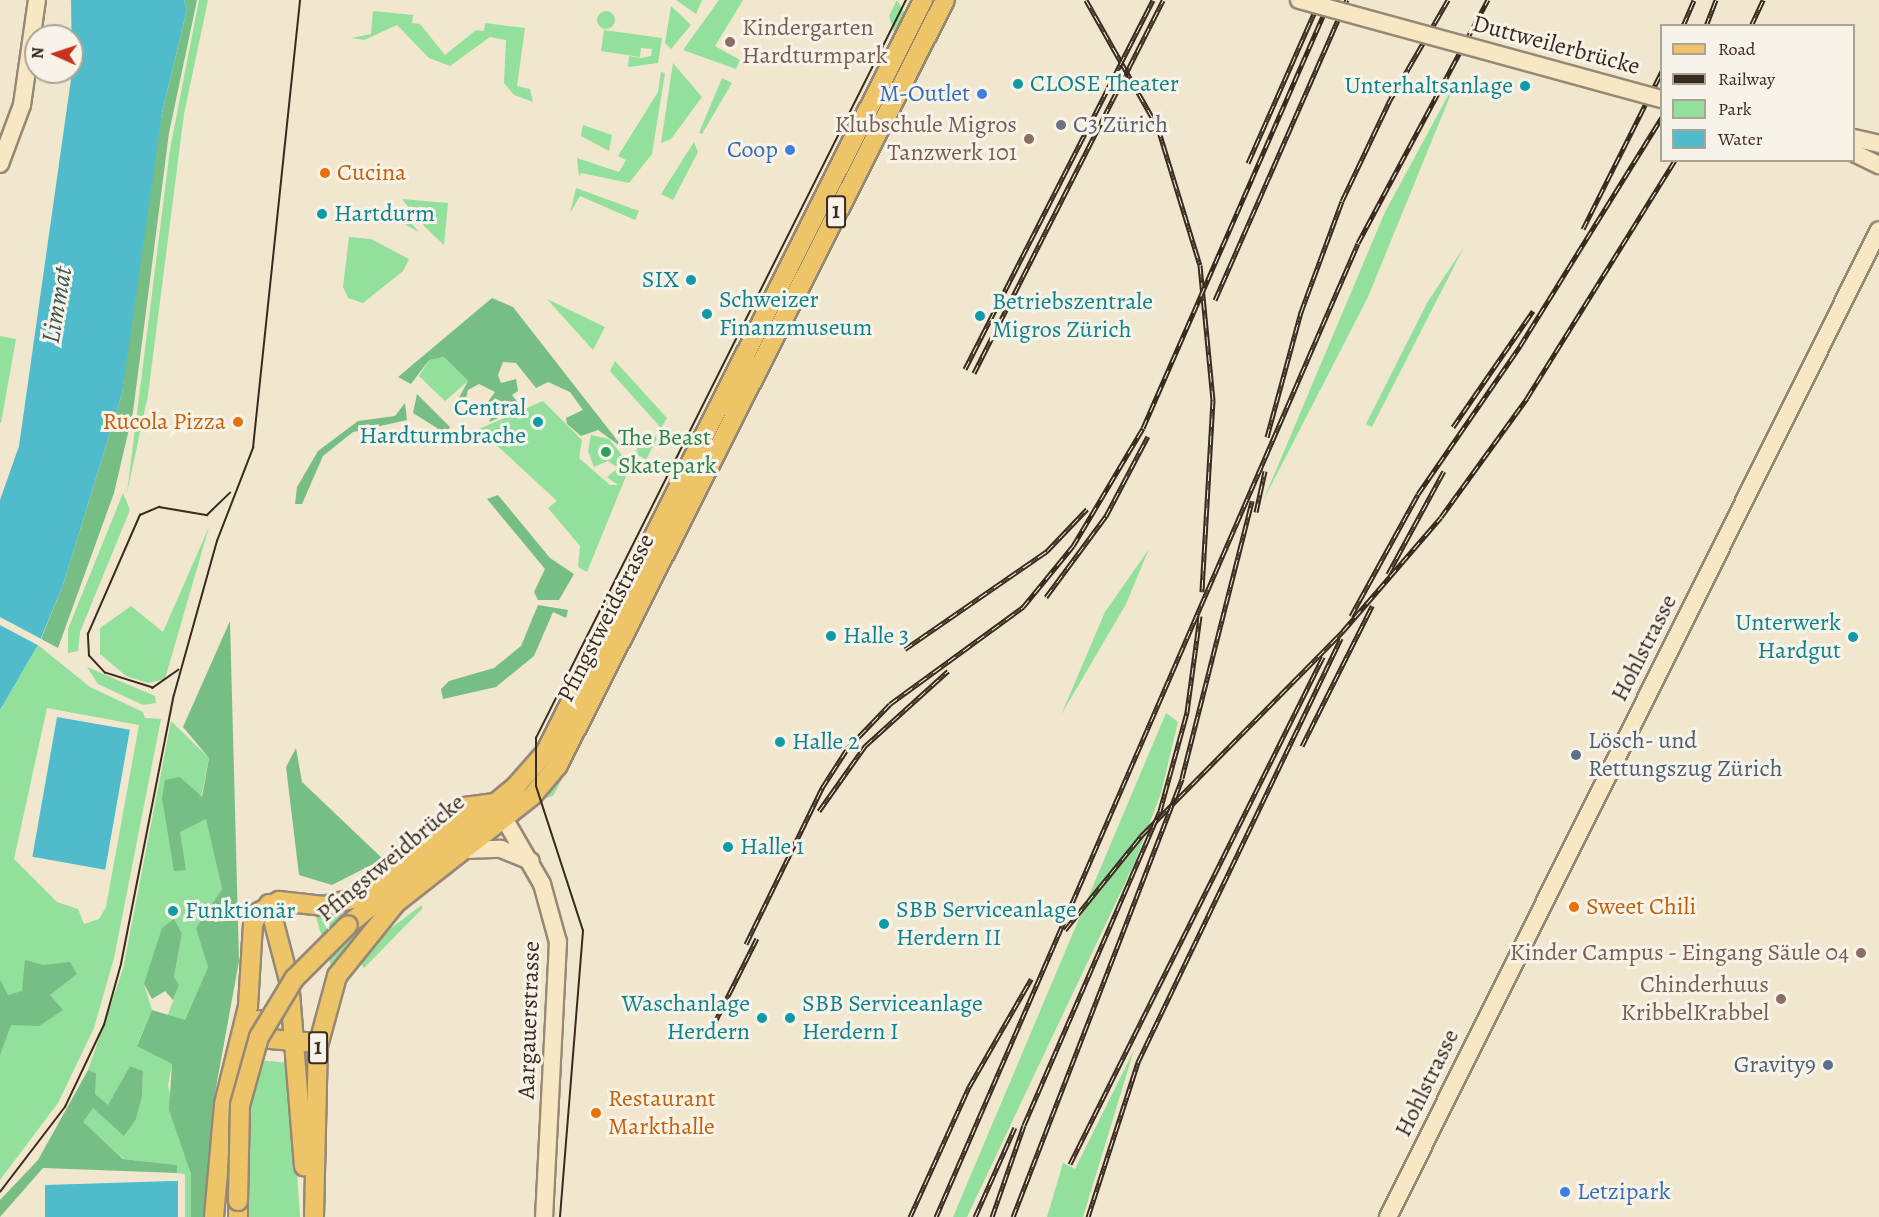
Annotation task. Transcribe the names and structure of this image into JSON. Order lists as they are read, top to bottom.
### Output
{
  "streets": {
    "main road": ["1", "Pfingstweidstrasse", "Pfingstweidbrücke"],
    "street": ["Duttweilerbrücke", "Hohlstrasse", "Aargauerstrasse"]
  },
  "crossings": [
    ["Pfingstweidstrasse", "Pfingstweidbrücke"],
    ["Pfingstweidstrasse", "Aargauerstrasse"],
    ["Pfingstweidbrücke", "Aargauerstrasse"]
  ],
  "water": ["Limmat"],
  "places": [
    "Kindergarten Hardturmpark",
    "CLOSE Theater",
    "Unterhaltsanlage",
    "M-Outlet",
    "C3 Zürich",
    "Klubschule Migros Tanzwerk 101",
    "Coop",
    "Cucina",
    "Hartdurm",
    "SIX",
    "Schweizer Finanzmuseum",
    "Betriebszentrale Migros Zürich",
    "Rucola Pizza",
    "Central Hardturmbrache",
    "The Beast Skatepark",
    "Halle 3",
    "Unterwerk Hardgut",
    "Halle 2",
    "Lösch- und Rettungszug Zürich",
    "Halle 1",
    "Sweet Chili",
    "Funktionär",
    "SBB Serviceanlage Herdern II",
    "Kinder Campus - Eingang Säule 04",
    "Chinderhuus KribbelKrabbel",
    "Waschanlage Herdern",
    "SBB Serviceanlage Herdern I",
    "Gravity9",
    "Restaurant Markthalle",
    "Letzipark"
  ],
  "legend": [
    "Road",
    "Railway",
    "Park",
    "Water"
  ],
  "north": "left"
}
